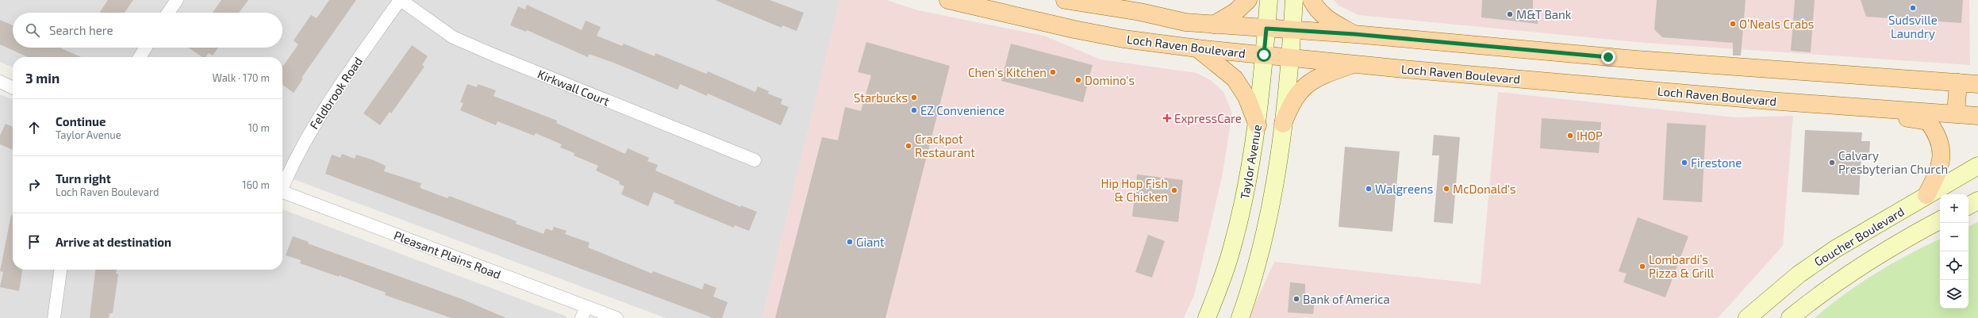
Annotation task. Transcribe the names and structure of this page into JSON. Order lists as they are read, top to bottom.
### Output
{
  "streets": {
    "main road": ["Loch Raven Boulevard", "Taylor Avenue", "Goucher Boulevard"],
    "street": ["Kirkwall Court", "Feldbrook Road", "Pleasant Plains Road"]
  },
  "crossings": [
    ["Loch Raven Boulevard", "Taylor Avenue"],
    ["Kirkwall Court", "Feldbrook Road"]
  ],
  "places": {
    "other": [
      "Sudsville Laundry",
      "M&T Bank",
      "O’Neals Crabs",
      "Chen's Kitchen",
      "Domino's",
      "Starbucks",
      "EZ Convenience",
      "IHOP",
      "Crackpot Restaurant",
      "Firestone",
      "Calvary Presbyterian Church",
      "Walgreens",
      "McDonald's",
      "Hip Hop Fish & Chicken",
      "Giant",
      "Lombardi’s Pizza & Grill",
      "Bank of America"
    ],
    "health": ["ExpressCare"]
  },
  "page": {
    "search": "Search here",
    "heading": ["3 min", "Walk · 170 m"],
    "list": [
      ["Continue", "Taylor Avenue", "10 m"],
      ["Turn right", "Loch Raven Boulevard", "160 m"],
      "Arrive at destination"
    ],
    "map_buttons": ["+", "−"]
  }
}
